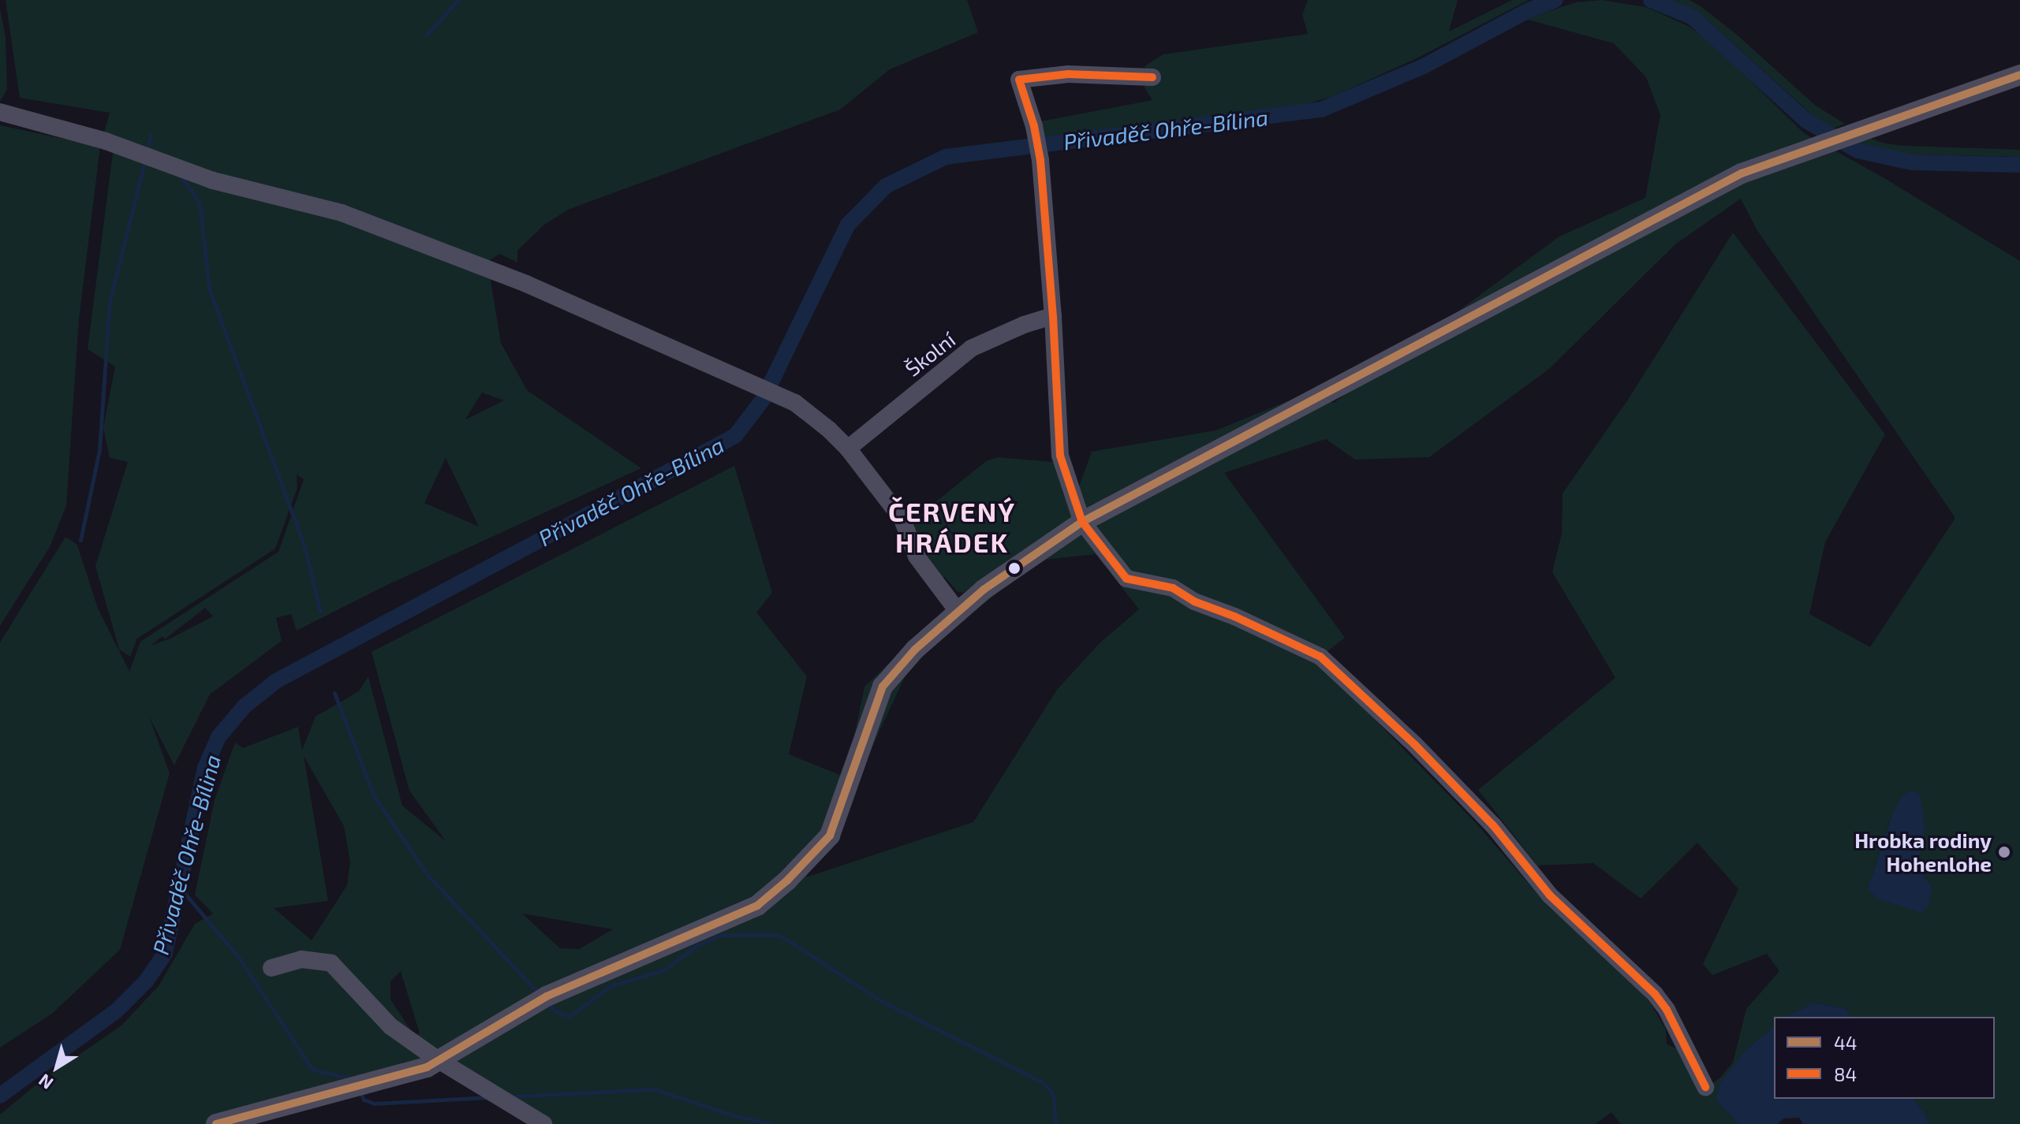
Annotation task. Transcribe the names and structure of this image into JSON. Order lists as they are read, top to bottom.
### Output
{
  "streets": {
    "street": ["Školní"]
  },
  "districts": ["ČERVENÝ HRÁDEK"],
  "water": ["Přivaděč Ohře-Bílina"],
  "places": ["Hrobka rodiny Hohenlohe"],
  "lines": ["transit line 84", "transit line 44"],
  "legend": ["44", "84"],
  "north": "bottom left"
}
